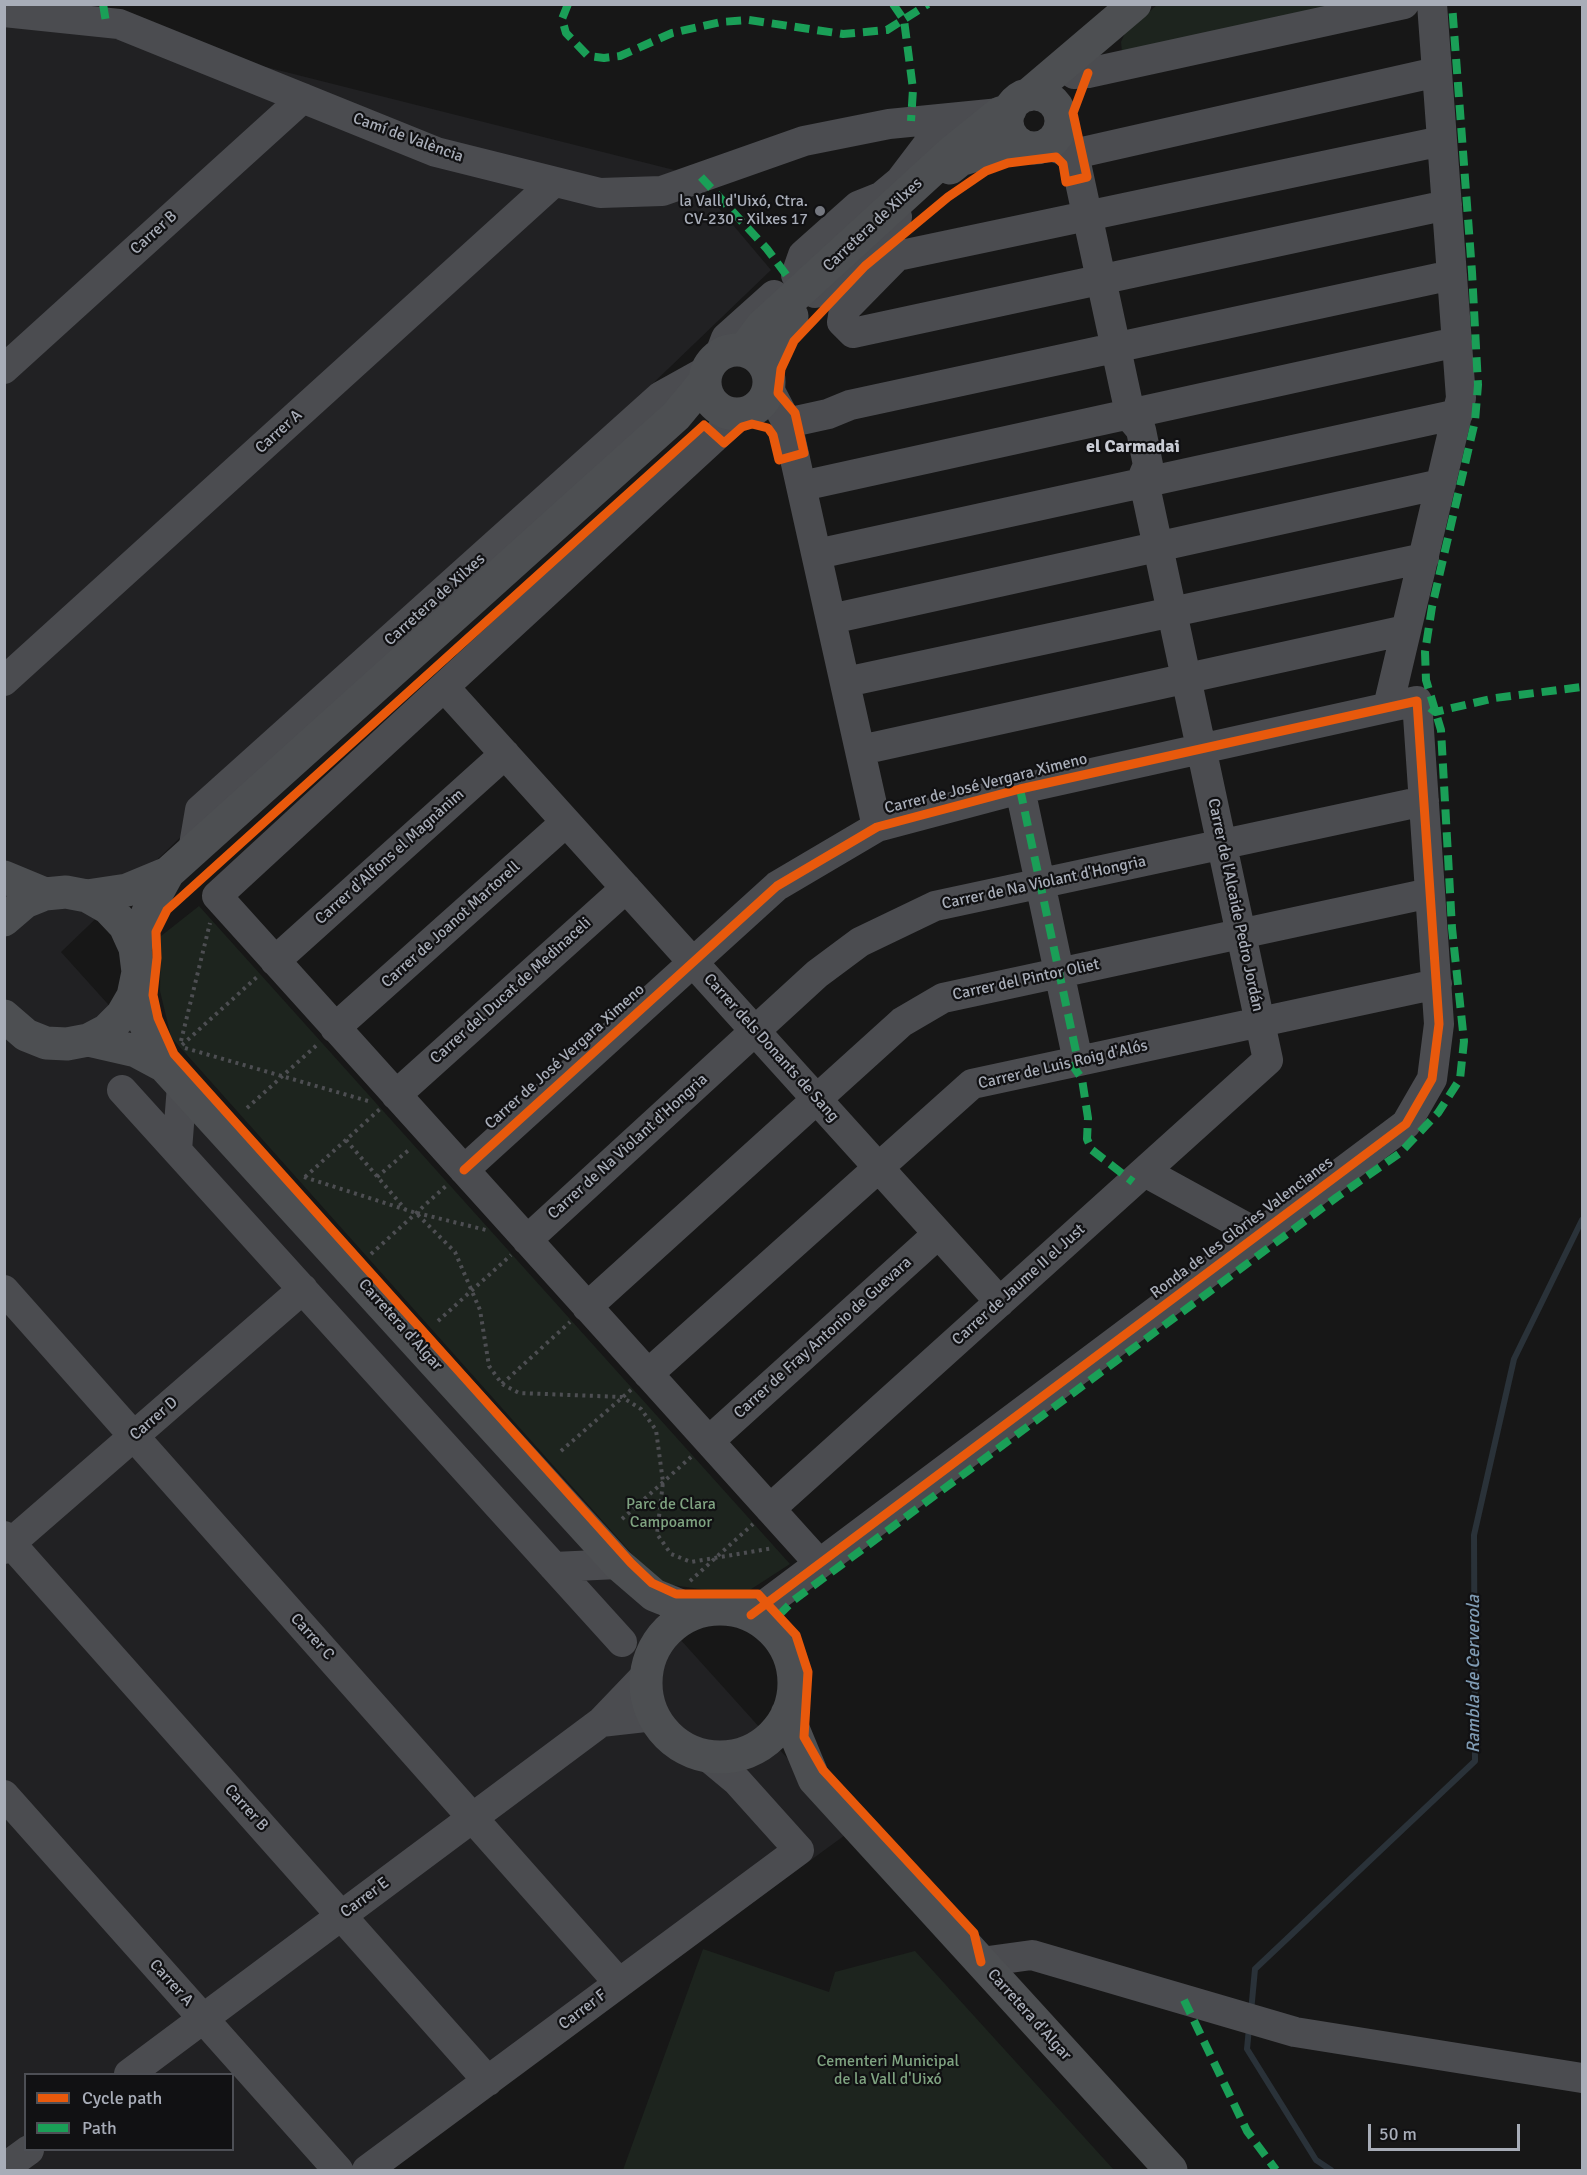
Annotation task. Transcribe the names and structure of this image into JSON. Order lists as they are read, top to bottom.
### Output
{
  "streets": {
    "main road": ["Carretera de Xilxes", "Carretera d'Algar"],
    "street": [
      "Camí de València",
      "Carrer B",
      "Carrer A",
      "Carrer de José Vergara Ximeno",
      "Carrer d'Alfons el Magnànim",
      "Carrer de Na Violant d'Hongria",
      "Carrer de l'Alcaide Pedro Jordán",
      "Carrer de Joanot Martorell",
      "Carrer del Pintor Oliet",
      "Carrer del Ducat de Medinaceli",
      "Carrer dels Donants de Sang",
      "Carrer de Luis Roig d'Alós",
      "Ronda de les Glòries Valencianes",
      "Carrer de Jaume II el Just",
      "Carrer de Fray Antonio de Guevara",
      "Carrer D",
      "Carrer C",
      "Carrer E",
      "Carrer F"
    ]
  },
  "crossings": [
    ["Camí de València", "Carretera de Xilxes"],
    ["Camí de València", "Carrer B"],
    ["Camí de València", "Carrer A"],
    ["Carretera de Xilxes", "Carrer dels Donants de Sang"],
    ["Carrer B", "Carrer D"],
    ["Carrer B", "Carrer E"],
    ["Carrer B", "Carrer F"],
    ["Carrer A", "Carrer E"],
    ["Carrer de José Vergara Ximeno", "Carrer de l'Alcaide Pedro Jordán"],
    ["Carrer de José Vergara Ximeno", "Carrer dels Donants de Sang"],
    ["Carrer de José Vergara Ximeno", "Ronda de les Glòries Valencianes"],
    ["Carrer d'Alfons el Magnànim", "Carrer dels Donants de Sang"],
    ["Carrer de Na Violant d'Hongria", "Carrer de l'Alcaide Pedro Jordán"],
    ["Carrer de Na Violant d'Hongria", "Carrer dels Donants de Sang"],
    ["Carrer de Na Violant d'Hongria", "Ronda de les Glòries Valencianes"],
    ["Carrer de l'Alcaide Pedro Jordán", "Carrer del Pintor Oliet"],
    ["Carrer de l'Alcaide Pedro Jordán", "Carrer de Luis Roig d'Alós"],
    ["Carrer de l'Alcaide Pedro Jordán", "Carrer de Jaume II el Just"],
    ["Carrer de Joanot Martorell", "Carrer dels Donants de Sang"],
    ["Carrer del Pintor Oliet", "Carrer dels Donants de Sang"],
    ["Carrer del Pintor Oliet", "Ronda de les Glòries Valencianes"],
    ["Carrer del Ducat de Medinaceli", "Carrer dels Donants de Sang"],
    ["Carrer dels Donants de Sang", "Carrer de Luis Roig d'Alós"],
    ["Carrer dels Donants de Sang", "Carrer de Jaume II el Just"],
    ["Carrer dels Donants de Sang", "Carrer de Fray Antonio de Guevara"],
    ["Carrer de Luis Roig d'Alós", "Ronda de les Glòries Valencianes"],
    ["Ronda de les Glòries Valencianes", "Carretera d'Algar"],
    ["Ronda de les Glòries Valencianes", "Carrer E"],
    ["Ronda de les Glòries Valencianes", "Carrer F"],
    ["Carretera d'Algar", "Carrer E"],
    ["Carretera d'Algar", "Carrer F"],
    ["Carrer D", "Carrer C"],
    ["Carrer C", "Carrer E"],
    ["Carrer C", "Carrer F"],
    ["Carrer E", "Carrer F"]
  ],
  "districts": ["el Carmadai"],
  "water": ["Rambla de Cerverola"],
  "parks": ["Parc de Clara Campoamor", "Cementeri Municipal de la Vall d'Uixó"],
  "places": ["la Vall d'Uixó, Ctra. CV-230 - Xilxes 17"],
  "legend": ["Cycle path", "Path"],
  "scale_bar": "50 m"
}
